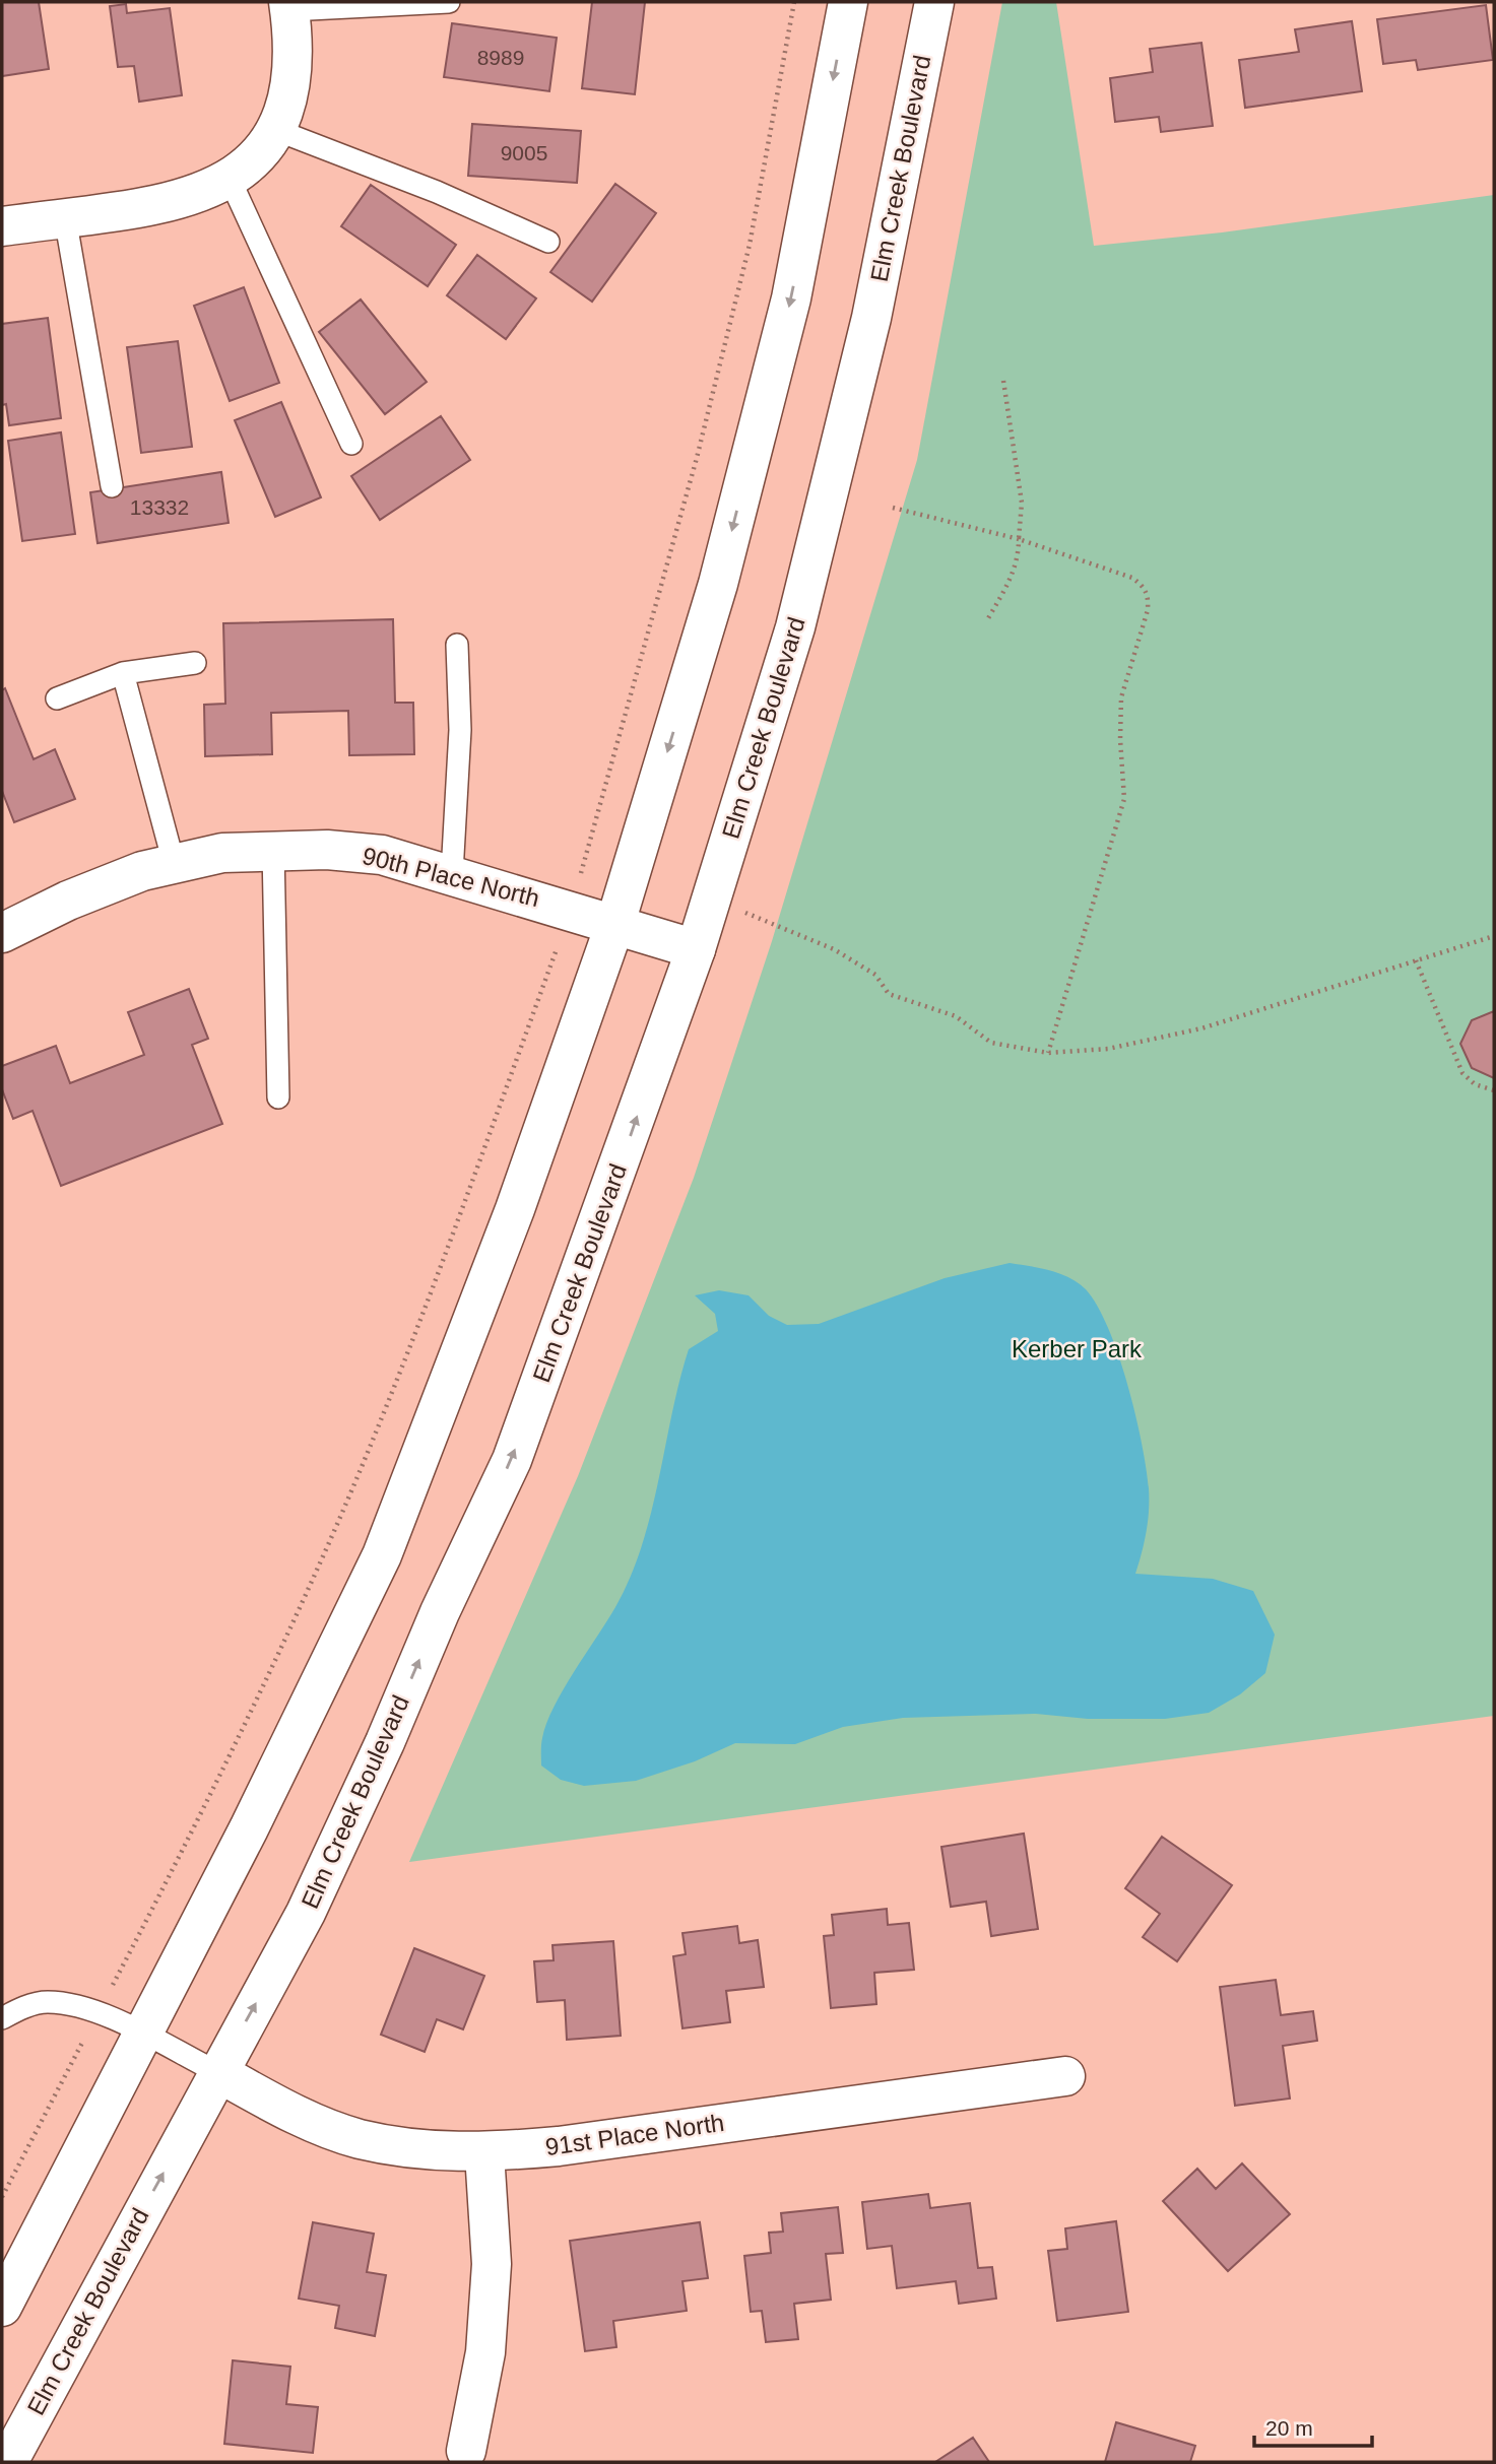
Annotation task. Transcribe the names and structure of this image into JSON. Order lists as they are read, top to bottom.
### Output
{
  "streets": {
    "main road": ["Elm Creek Boulevard", "90th Place North", "91st Place North"]
  },
  "crossings": [
    ["Elm Creek Boulevard", "90th Place North"],
    ["Elm Creek Boulevard", "91st Place North"]
  ],
  "parks": ["Kerber Park"],
  "house_numbers": ["8989", "9005", "13332"],
  "scale_bar": "20 m"
}
